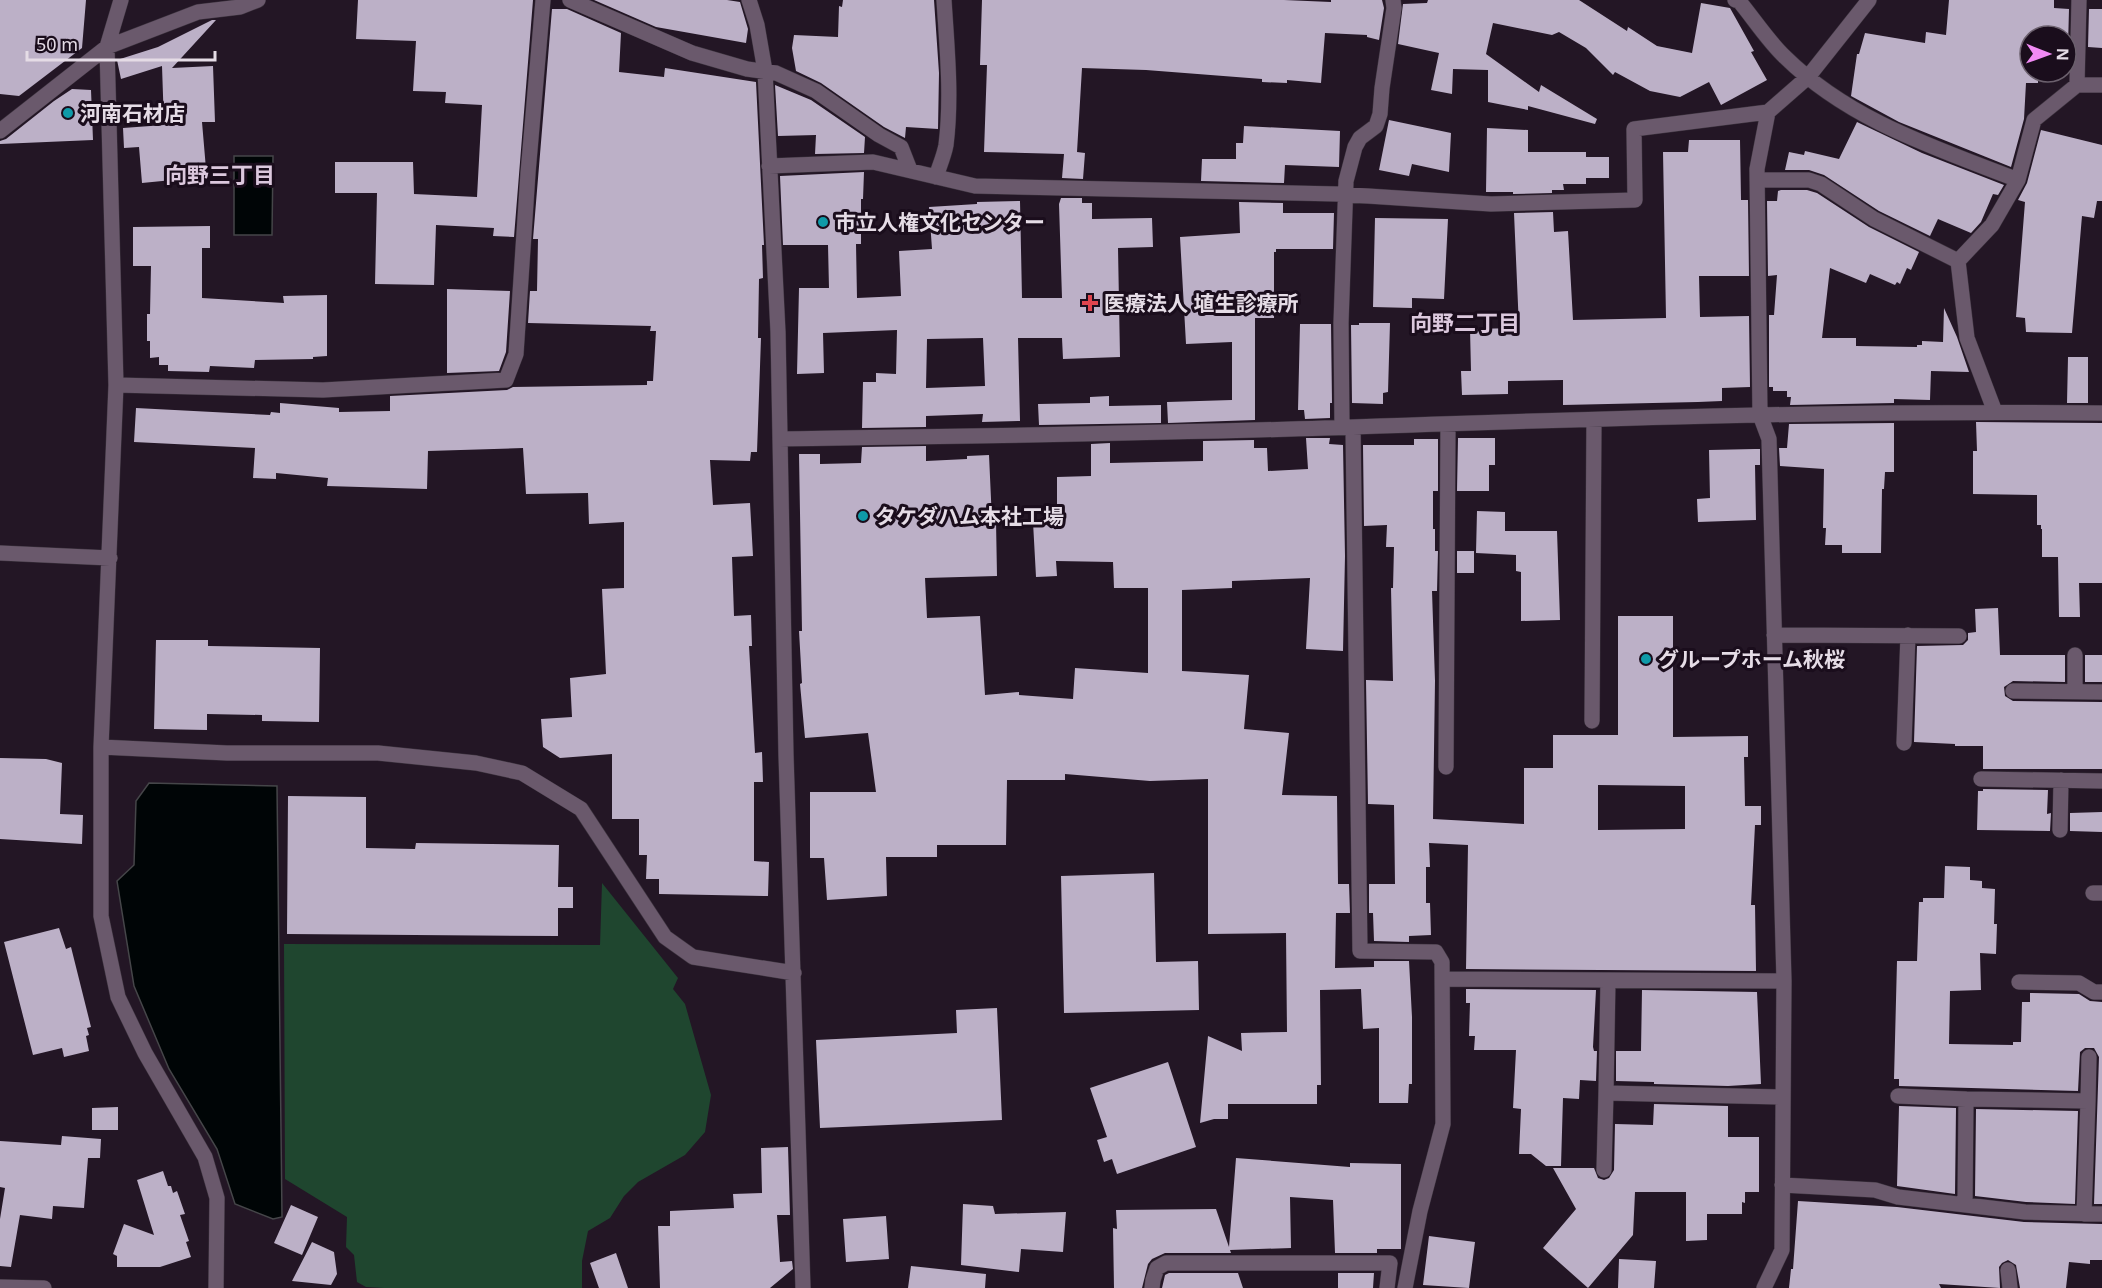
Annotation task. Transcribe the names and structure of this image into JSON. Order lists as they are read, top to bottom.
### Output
{
  "districts": ["向野三丁目", "向野二丁目"],
  "places": {
    "other": [
      "河南石材店",
      "市立人権文化センター",
      "タケダハム本社工場",
      "グループホーム秋桜"
    ],
    "health": ["医療法人 埴生診療所"]
  },
  "scale_bar": "50 m",
  "north": "right"
}
